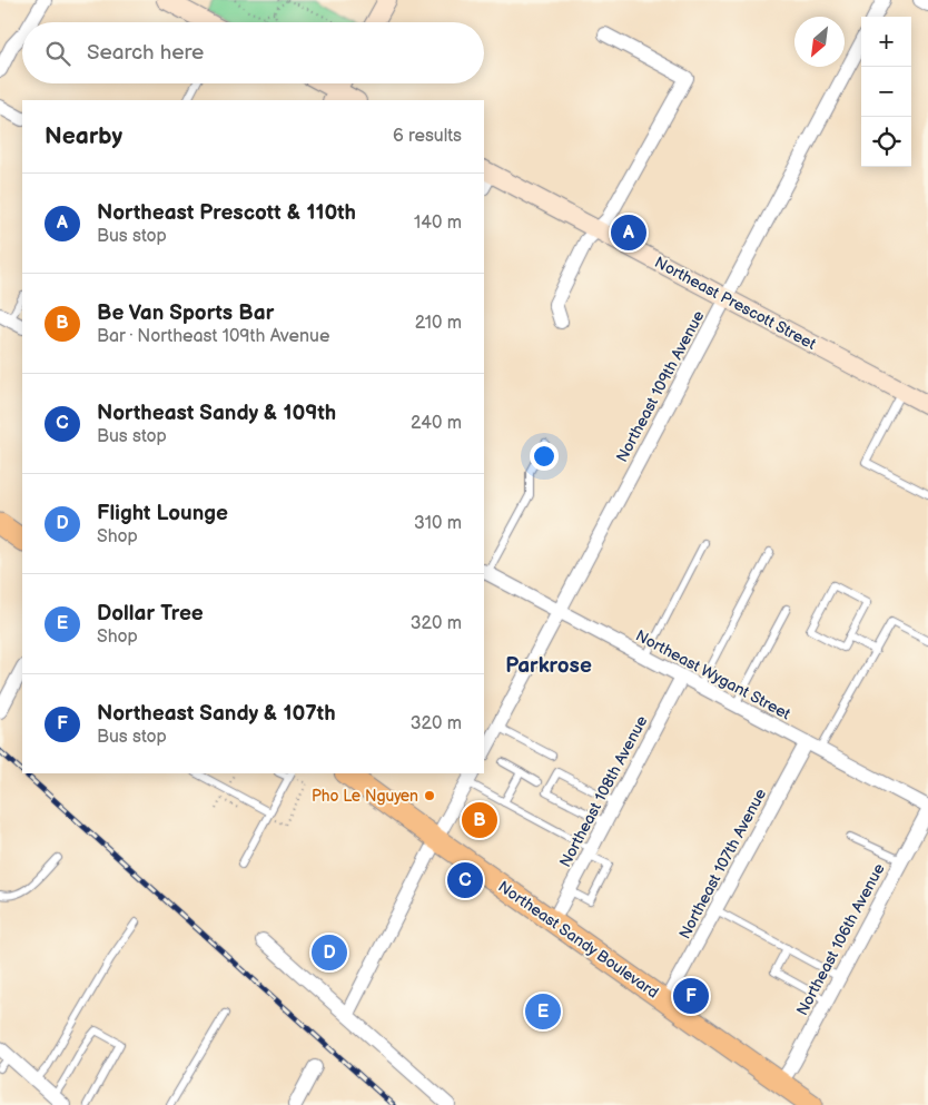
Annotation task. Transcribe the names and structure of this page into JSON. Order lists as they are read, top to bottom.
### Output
{
  "streets": {
    "main road": ["Northeast Sandy Boulevard"],
    "street": [
      "Northeast Prescott Street",
      "Northeast 109th Avenue",
      "Northeast Wygant Street",
      "Northeast 108th Avenue",
      "Northeast 107th Avenue",
      "Northeast 106th Avenue"
    ]
  },
  "crossings": [
    ["Northeast Prescott Street", "Northeast 109th Avenue"],
    ["Northeast 109th Avenue", "Northeast Wygant Street"],
    ["Northeast Wygant Street", "Northeast 108th Avenue"],
    ["Northeast Wygant Street", "Northeast 107th Avenue"],
    ["Northeast Wygant Street", "Northeast 106th Avenue"],
    ["Northeast 108th Avenue", "Northeast Sandy Boulevard"],
    ["Northeast 107th Avenue", "Northeast Sandy Boulevard"],
    ["Northeast Sandy Boulevard", "Northeast 106th Avenue"]
  ],
  "districts": ["Parkrose"],
  "places": ["Pho Le Nguyen"],
  "north": "bottom left",
  "page": {
    "map_buttons": ["+", "−"],
    "search": "Search here",
    "heading": ["Nearby", "6 results"],
    "list": [
      {
        "mark": "A",
        "name": "Northeast Prescott & 110th",
        "note": "Bus stop",
        "value": "140 m"
      },
      {
        "mark": "B",
        "name": "Be Van Sports Bar",
        "note": "Bar · Northeast 109th Avenue",
        "value": "210 m"
      },
      {
        "mark": "C",
        "name": "Northeast Sandy & 109th",
        "note": "Bus stop",
        "value": "240 m"
      },
      {
        "mark": "D",
        "name": "Flight Lounge",
        "note": "Shop",
        "value": "310 m"
      },
      {
        "mark": "E",
        "name": "Dollar Tree",
        "note": "Shop",
        "value": "320 m"
      },
      {
        "mark": "F",
        "name": "Northeast Sandy & 107th",
        "note": "Bus stop",
        "value": "320 m"
      }
    ],
    "pins": [
      "A",
      "B",
      "C",
      "D",
      "F",
      "E"
    ]
  }
}
